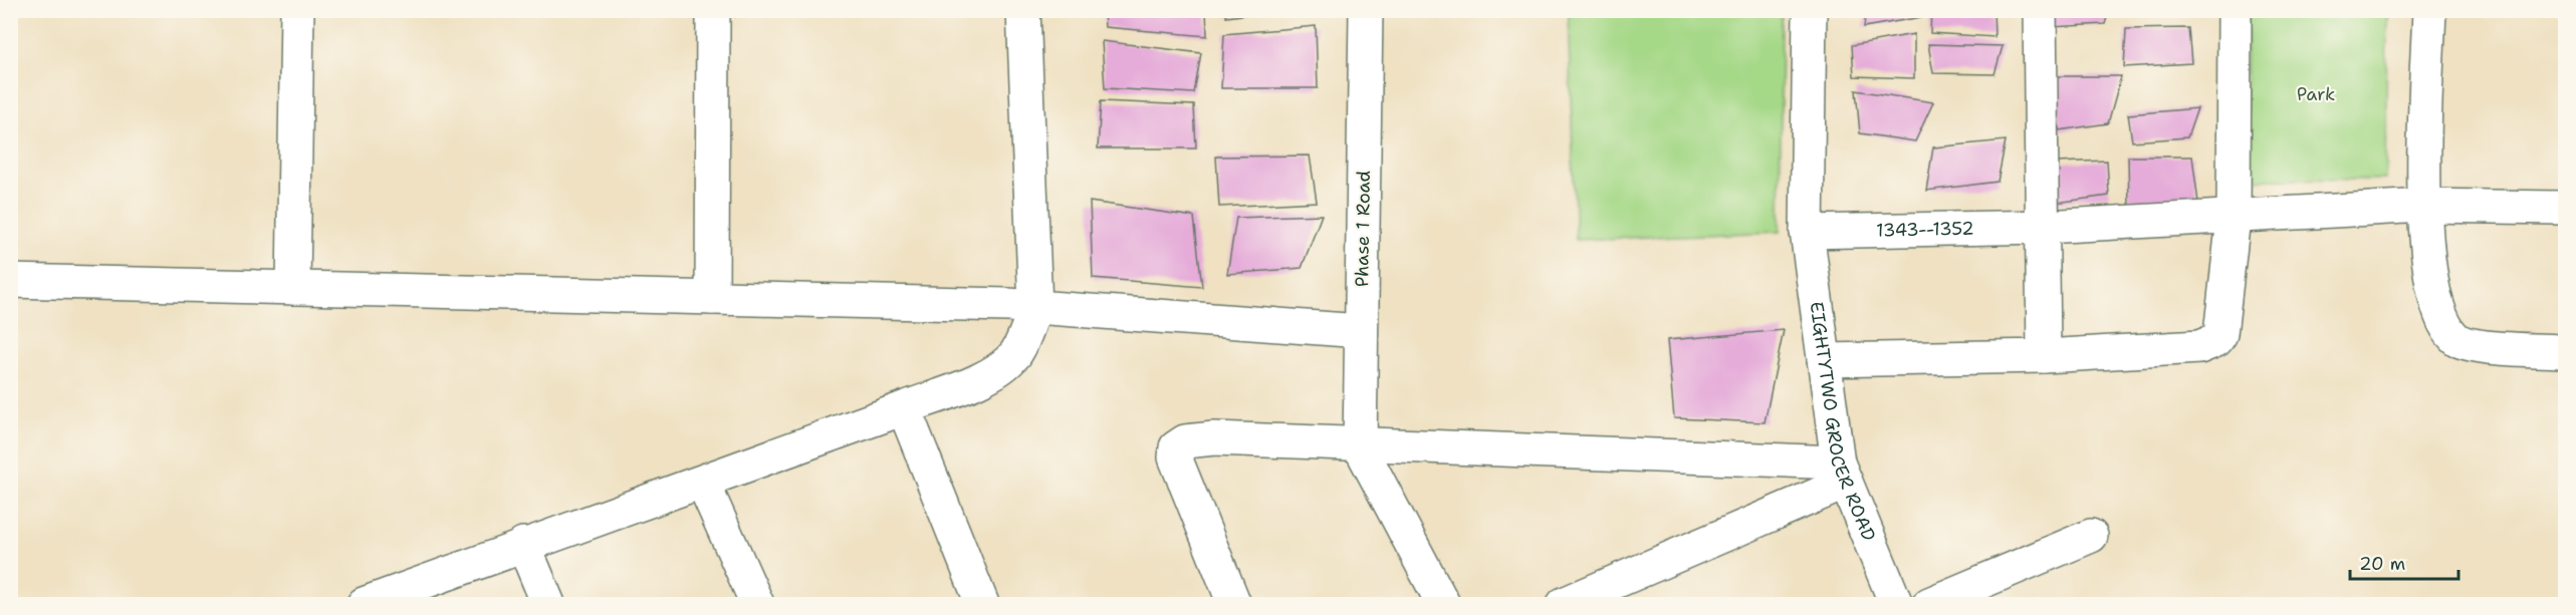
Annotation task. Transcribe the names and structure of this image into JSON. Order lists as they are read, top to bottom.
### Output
{
  "streets": {
    "street": ["Phase 1 Road", "1343--1352", "EIGHTYTWO GROCER ROAD"]
  },
  "crossings": [
    ["1343--1352", "EIGHTYTWO GROCER ROAD"]
  ],
  "parks": ["Park"],
  "scale_bar": "20 m"
}
